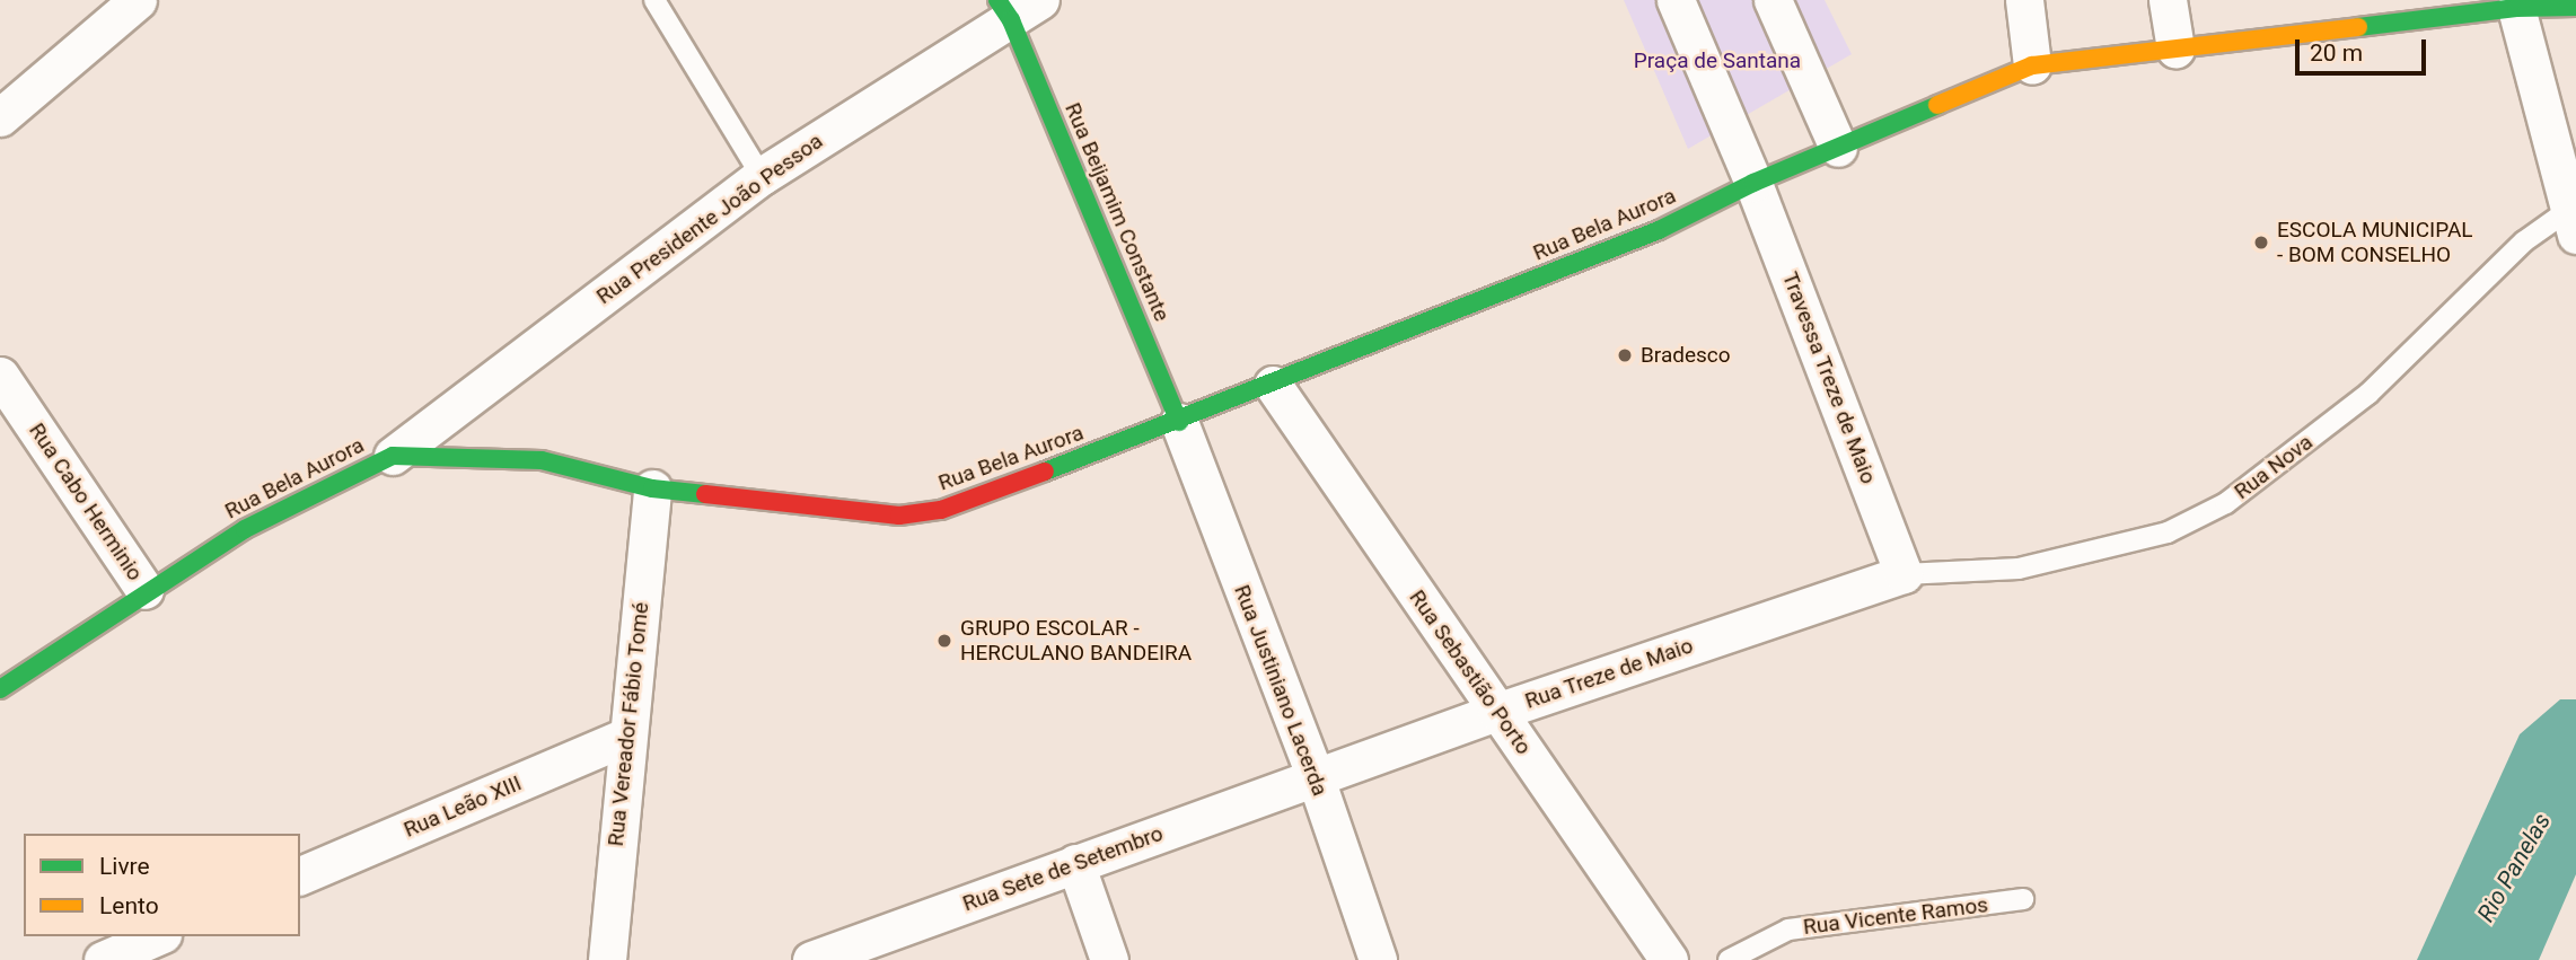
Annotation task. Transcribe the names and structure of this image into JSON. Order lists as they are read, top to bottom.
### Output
{
  "streets": {
    "street": [
      "Rua Beijamim Constante",
      "Rua Presidente João Pessoa",
      "Rua Bela Aurora",
      "Travessa Treze de Maio",
      "Rua Cabo Herminio",
      "Rua Sebastião Porto",
      "Rua Treze de Maio",
      "Rua Justiniano Lacerda",
      "Rua Vereador Fábio Tomé",
      "Rua Leão XIII",
      "Rua Sete de Setembro"
    ],
    "lane": ["Rua Nova", "Rua Vicente Ramos"]
  },
  "crossings": [
    ["Rua Beijamim Constante", "Rua Presidente João Pessoa"],
    ["Rua Beijamim Constante", "Rua Bela Aurora"],
    ["Rua Beijamim Constante", "Rua Justiniano Lacerda"],
    ["Rua Presidente João Pessoa", "Rua Bela Aurora"],
    ["Rua Bela Aurora", "Travessa Treze de Maio"],
    ["Rua Bela Aurora", "Rua Cabo Herminio"],
    ["Rua Bela Aurora", "Rua Sebastião Porto"],
    ["Rua Bela Aurora", "Rua Justiniano Lacerda"],
    ["Rua Bela Aurora", "Rua Vereador Fábio Tomé"],
    ["Travessa Treze de Maio", "Rua Nova"],
    ["Travessa Treze de Maio", "Rua Treze de Maio"],
    ["Rua Nova", "Rua Treze de Maio"],
    ["Rua Sebastião Porto", "Rua Treze de Maio"],
    ["Rua Treze de Maio", "Rua Justiniano Lacerda"],
    ["Rua Treze de Maio", "Rua Sete de Setembro"],
    ["Rua Justiniano Lacerda", "Rua Sete de Setembro"],
    ["Rua Vereador Fábio Tomé", "Rua Leão XIII"]
  ],
  "water": ["Rio Panelas"],
  "parks": ["Praça de Santana"],
  "places": ["ESCOLA MUNICIPAL - BOM CONSELHO", "Bradesco", "GRUPO ESCOLAR - HERCULANO BANDEIRA"],
  "legend": ["Livre", "Lento"],
  "scale_bar": "20 m"
}
